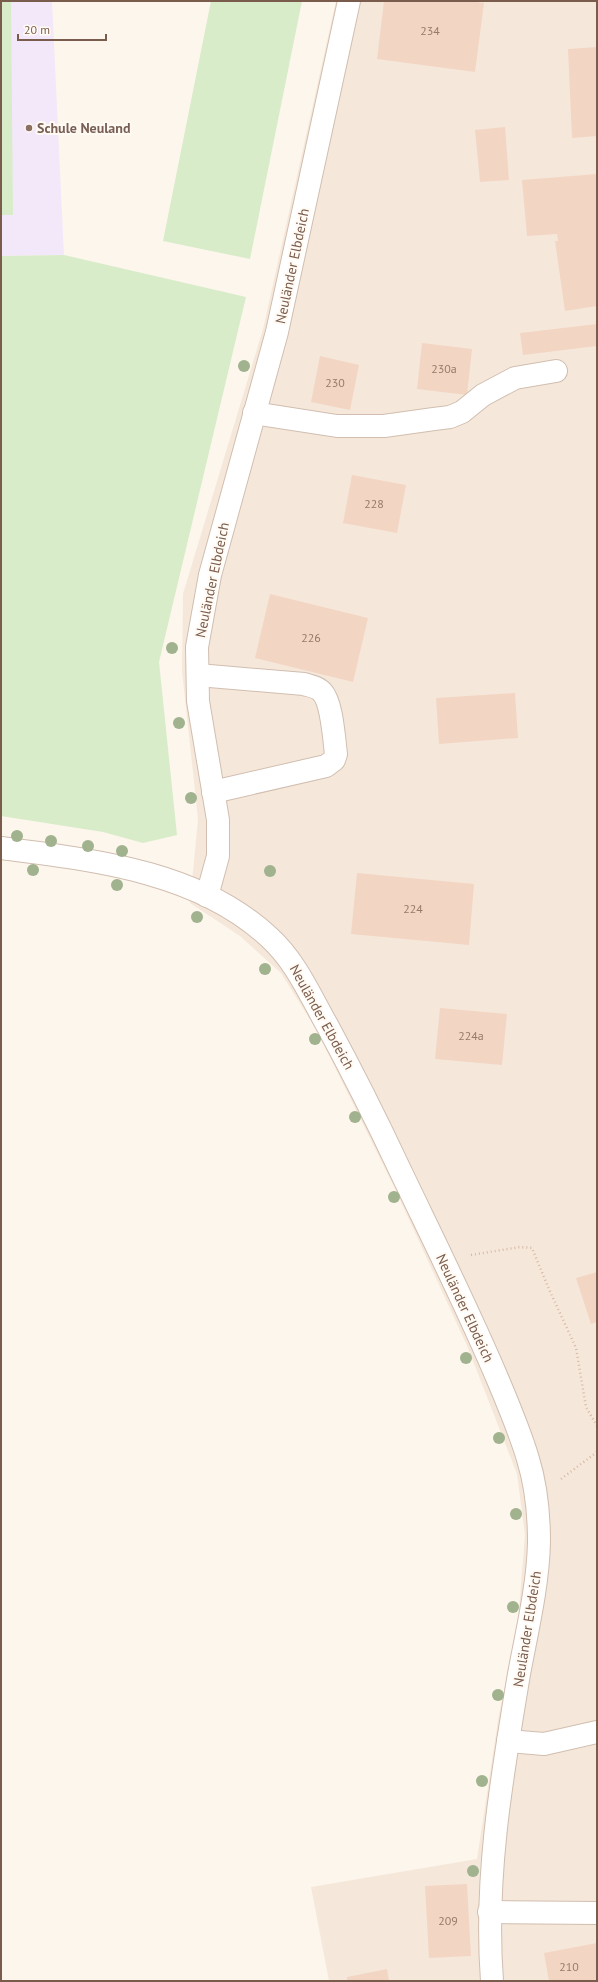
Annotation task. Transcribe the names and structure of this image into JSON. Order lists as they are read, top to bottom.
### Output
{
  "streets": {
    "street": ["Neuländer Elbdeich"]
  },
  "places": ["Schule Neuland"],
  "house_numbers": [
    "234",
    "230a",
    "230",
    "228",
    "226",
    "224",
    "224a",
    "209",
    "210"
  ],
  "scale_bar": "20 m"
}
